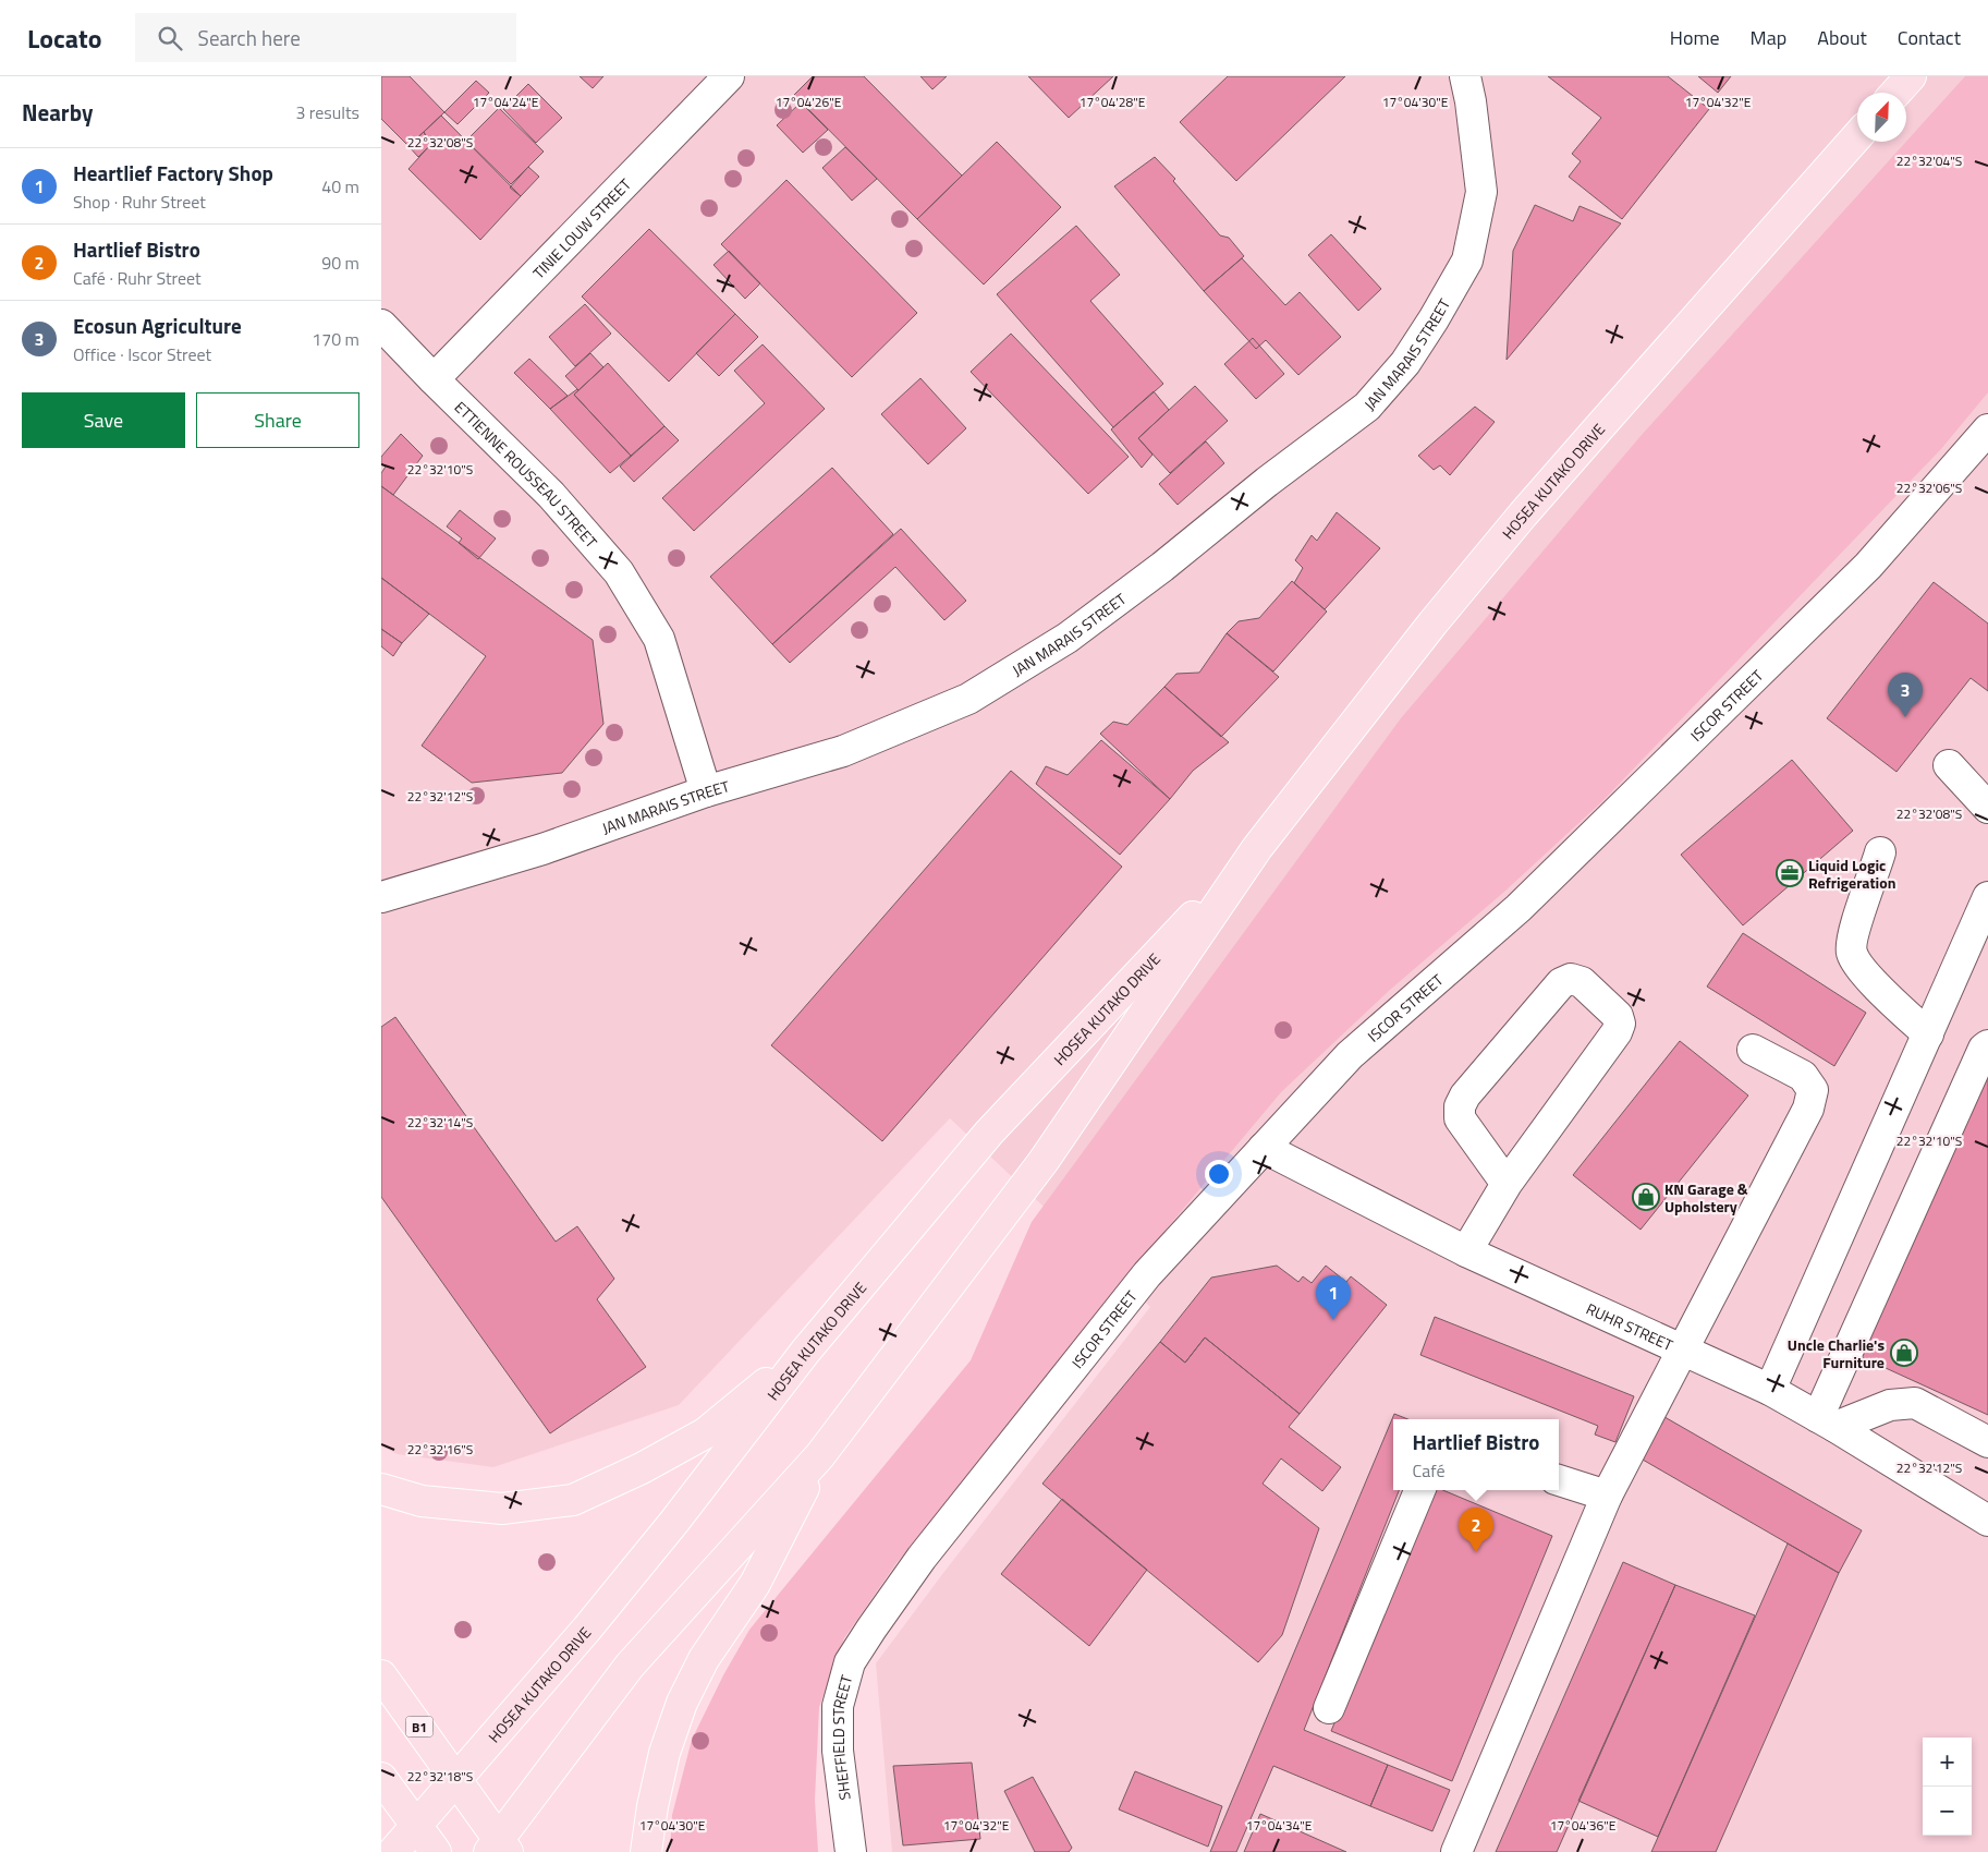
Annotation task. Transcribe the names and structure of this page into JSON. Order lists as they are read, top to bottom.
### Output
{
  "streets": {
    "main road": ["HOSEA KUTAKO DRIVE", "B1"],
    "street": [
      "TINIE LOUW STREET",
      "JAN MARAIS STREET",
      "ETTIENNE ROUSSEAU STREET",
      "ISCOR STREET",
      "RUHR STREET",
      "SHEFFIELD STREET"
    ]
  },
  "crossings": [
    ["TINIE LOUW STREET", "ETTIENNE ROUSSEAU STREET"],
    ["JAN MARAIS STREET", "ETTIENNE ROUSSEAU STREET"],
    ["HOSEA KUTAKO DRIVE", "B1"],
    ["ISCOR STREET", "RUHR STREET"],
    ["ISCOR STREET", "SHEFFIELD STREET"]
  ],
  "places": {
    "office": ["Liquid Logic Refrigeration"],
    "shop": ["KN Garage & Upholstery", "Uncle Charlie's Furniture"]
  },
  "north": "top right",
  "page": {
    "header": "Locato",
    "search": "Search here",
    "nav": [
      "Home",
      "Map",
      "About",
      "Contact"
    ],
    "heading": ["Nearby", "3 results"],
    "list": [
      {
        "mark": "1",
        "name": "Heartlief Factory Shop",
        "note": "Shop · Ruhr Street",
        "value": "40 m"
      },
      {
        "mark": "2",
        "name": "Hartlief Bistro",
        "note": "Café · Ruhr Street",
        "value": "90 m"
      },
      {
        "mark": "3",
        "name": "Ecosun Agriculture",
        "note": "Office · Iscor Street",
        "value": "170 m"
      }
    ],
    "buttons": ["Save", "Share"],
    "pins": ["3", "1", "2"],
    "popup": ["Hartlief Bistro", "Café"],
    "map_buttons": ["+", "−"]
  },
  "coordinates": [
    "17°04'24\"E",
    "17°04'26\"E",
    "17°04'28\"E",
    "17°04'30\"E",
    "17°04'32\"E",
    "22°32'08\"S",
    "22°32'04\"S",
    "22°32'10\"S",
    "22°32'06\"S",
    "22°32'12\"S",
    "22°32'14\"S",
    "22°32'16\"S",
    "22°32'18\"S",
    "17°04'34\"E",
    "17°04'36\"E"
  ]
}
